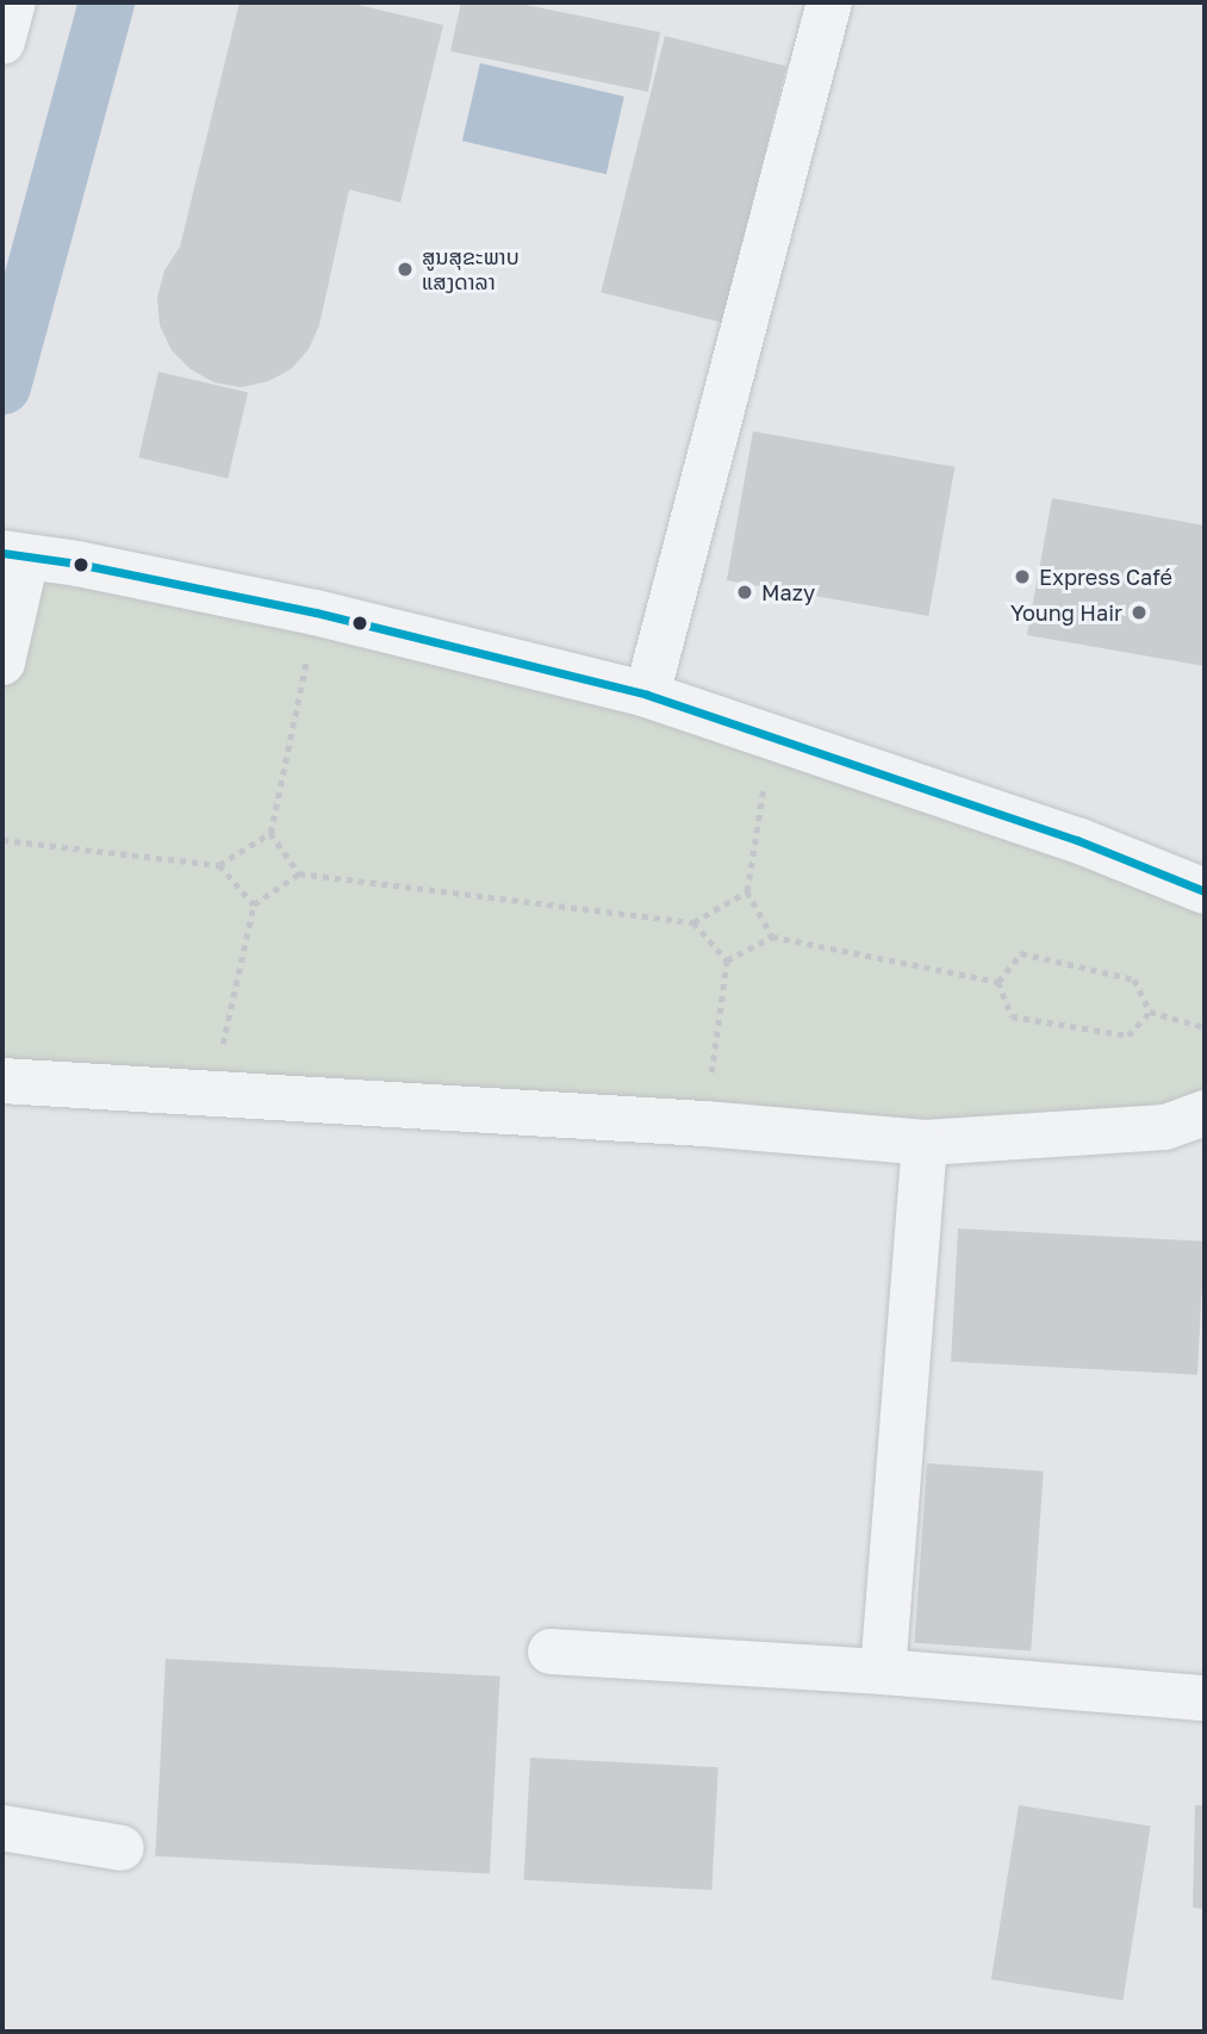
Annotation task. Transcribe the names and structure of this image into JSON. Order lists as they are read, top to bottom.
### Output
{
  "places": [
    "ສູນສຸຂະພາບ ແສງດາລາ",
    "Express Café",
    "Mazy",
    "Young Hair"
  ]
}
